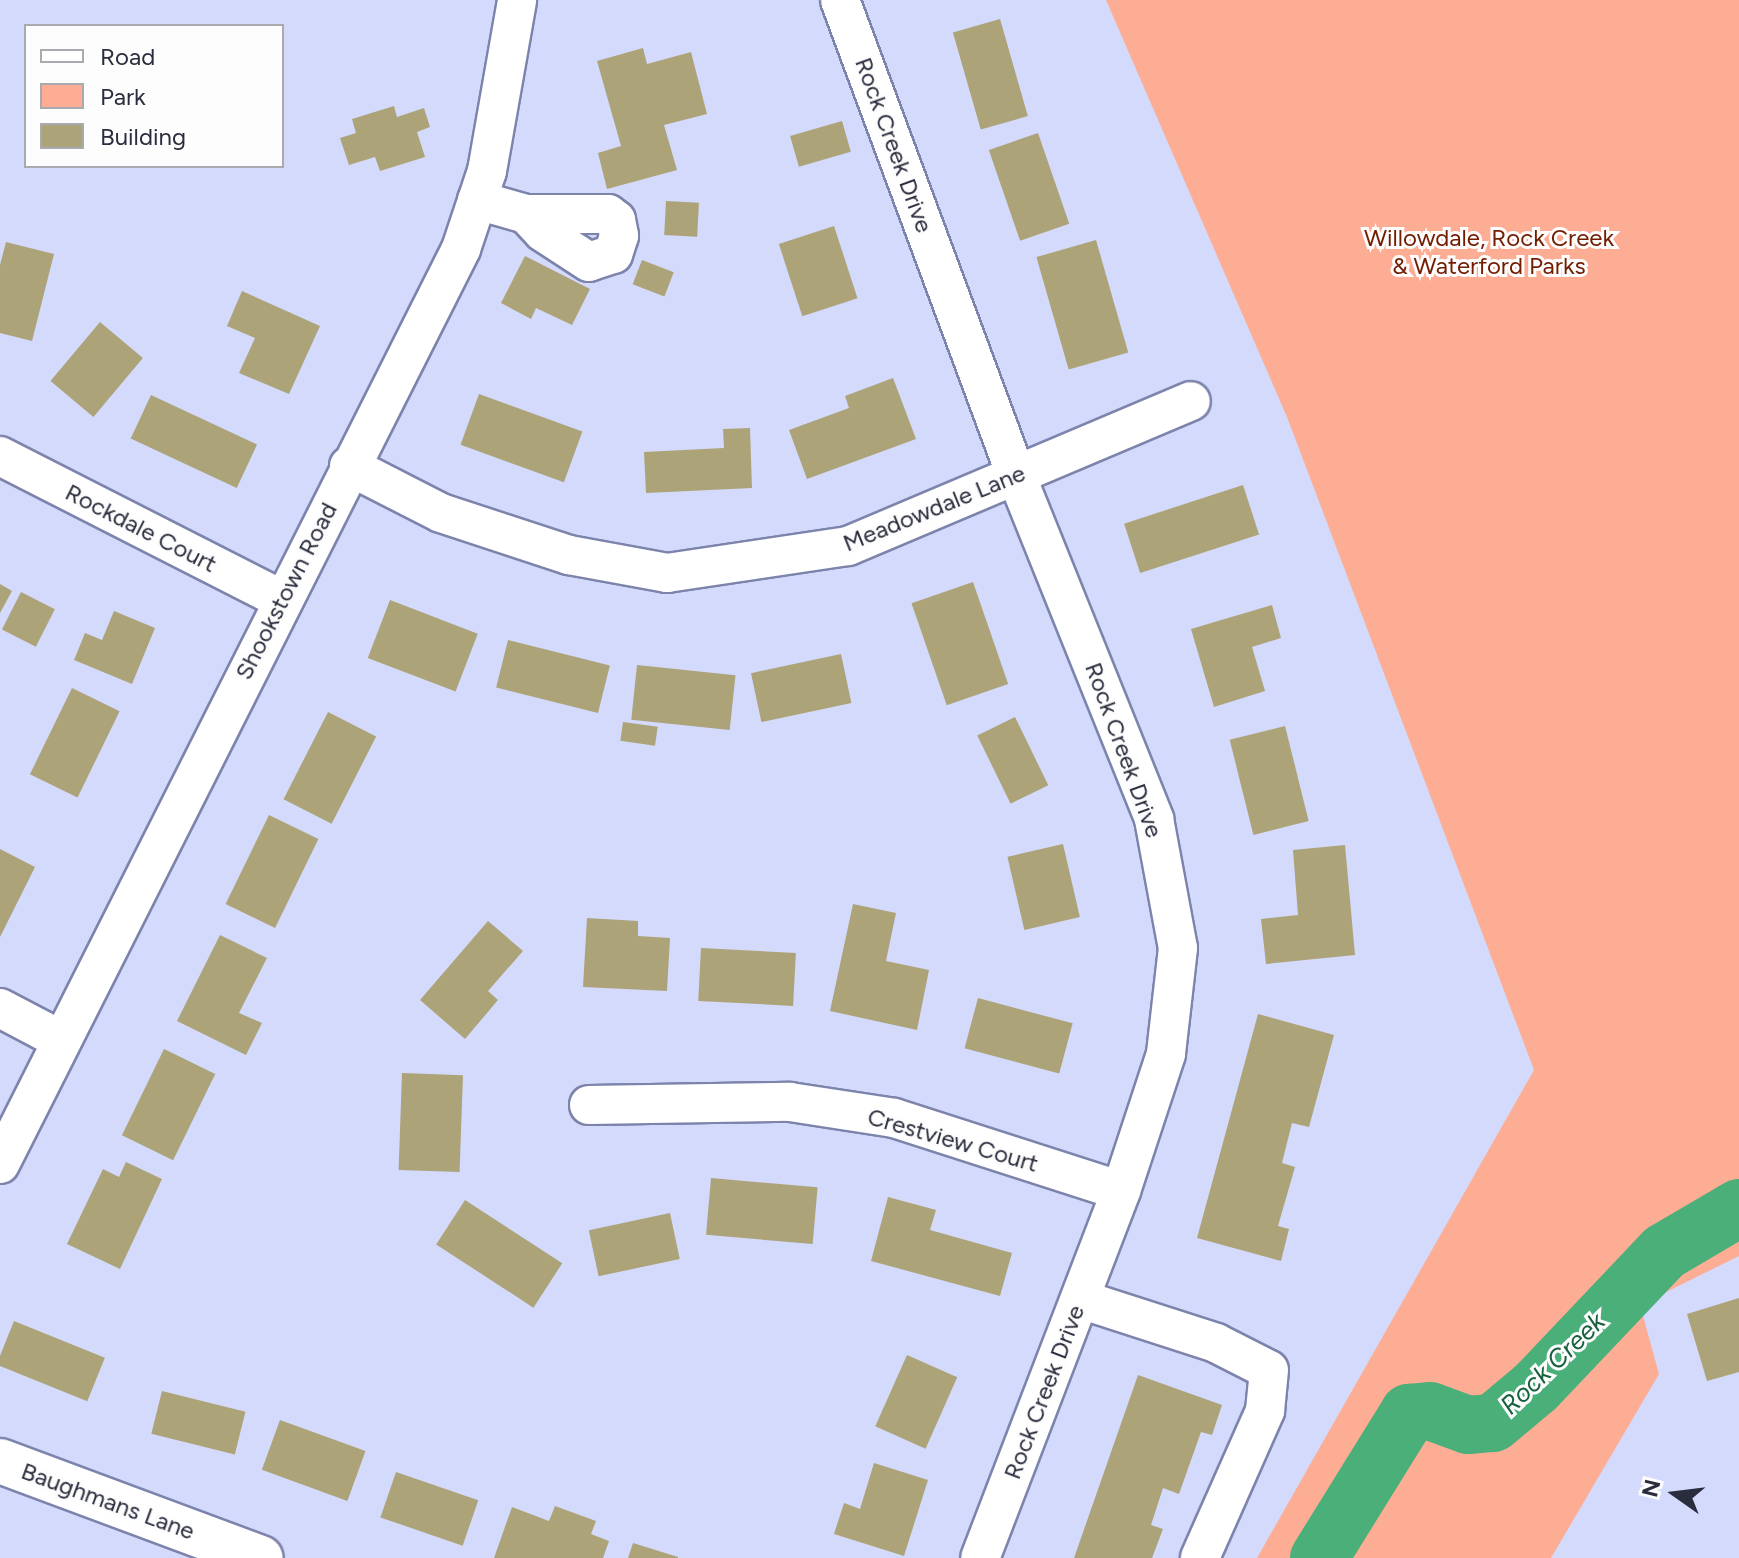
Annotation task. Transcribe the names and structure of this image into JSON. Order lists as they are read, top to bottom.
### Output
{
  "streets": {
    "main road": ["Baughmans Lane"],
    "street": [
      "Rock Creek Drive",
      "Meadowdale Lane",
      "Rockdale Court",
      "Shookstown Road",
      "Crestview Court"
    ]
  },
  "crossings": [
    ["Rock Creek Drive", "Meadowdale Lane"],
    ["Rock Creek Drive", "Crestview Court"],
    ["Meadowdale Lane", "Shookstown Road"],
    ["Rockdale Court", "Shookstown Road"]
  ],
  "water": ["Rock Creek"],
  "parks": ["Willowdale, Rock Creek & Waterford Parks"],
  "legend": ["Road", "Park", "Building"],
  "north": "left"
}
